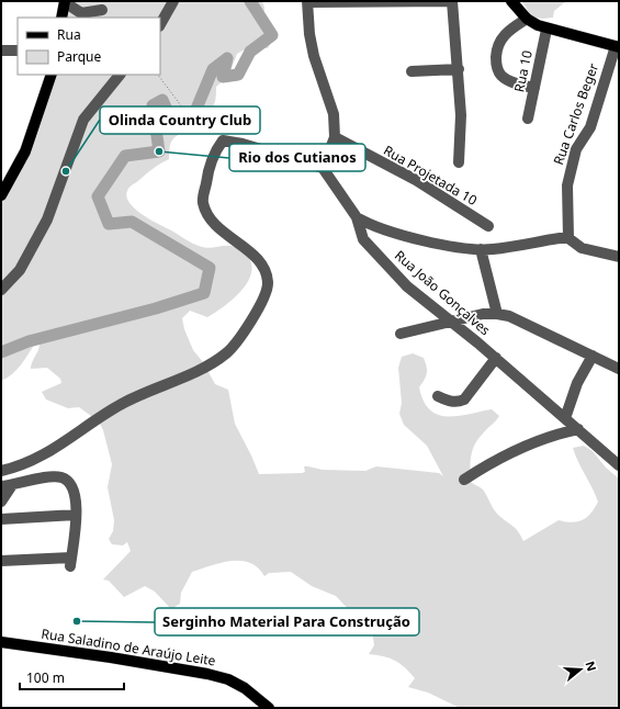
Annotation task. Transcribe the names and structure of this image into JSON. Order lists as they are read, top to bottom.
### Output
{
  "streets": {
    "main road": ["Rua Saladino de Araújo Leite"],
    "street": [
      "Rua 10",
      "Rua Carlos Beger",
      "Rua Projetada 10",
      "Rua João Gonçalves"
    ]
  },
  "places": ["Rio dos Cutianos", "Olinda Country Club", "Serginho Material Para Construção"],
  "legend": ["Rua", "Parque"],
  "scale_bar": "100 m",
  "north": "right"
}
